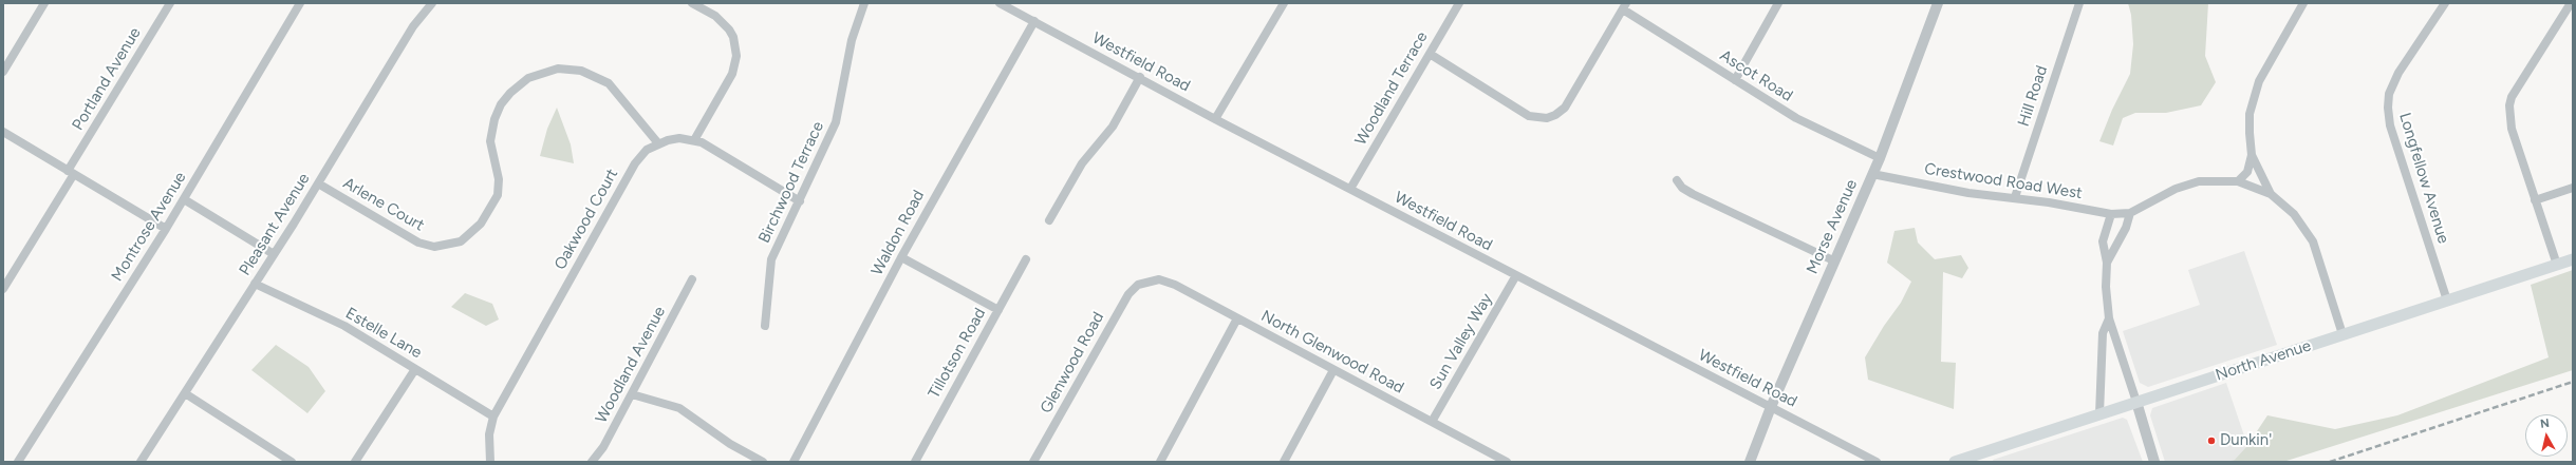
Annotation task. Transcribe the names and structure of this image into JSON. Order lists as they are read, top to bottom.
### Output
{
  "streets": {
    "main road": ["North Avenue"],
    "street": [
      "Westfield Road",
      "Ascot Road",
      "Portland Avenue",
      "Woodland Terrace",
      "Hill Road",
      "Longfellow Avenue",
      "Crestwood Road West",
      "Birchwood Terrace",
      "Arlene Court",
      "Oakwood Court",
      "Pleasant Avenue",
      "Montrose Avenue",
      "Morse Avenue",
      "Waldon Road",
      "Estelle Lane",
      "Sun Valley Way",
      "North Glenwood Road",
      "Tillotson Road",
      "Glenwood Road",
      "Woodland Avenue"
    ]
  },
  "crossings": [
    ["Westfield Road", "Woodland Terrace"],
    ["Westfield Road", "Morse Avenue"],
    ["Westfield Road", "Waldon Road"],
    ["Westfield Road", "Sun Valley Way"],
    ["Ascot Road", "Morse Avenue"],
    ["Hill Road", "Crestwood Road West"],
    ["Longfellow Avenue", "North Avenue"],
    ["Crestwood Road West", "Morse Avenue"],
    ["Birchwood Terrace", "Oakwood Court"],
    ["Arlene Court", "Oakwood Court"],
    ["Arlene Court", "Pleasant Avenue"],
    ["Oakwood Court", "Estelle Lane"],
    ["Pleasant Avenue", "Estelle Lane"],
    ["Sun Valley Way", "North Glenwood Road"],
    ["North Glenwood Road", "Glenwood Road"]
  ],
  "places": ["Dunkin'"],
  "north": "top"
}
